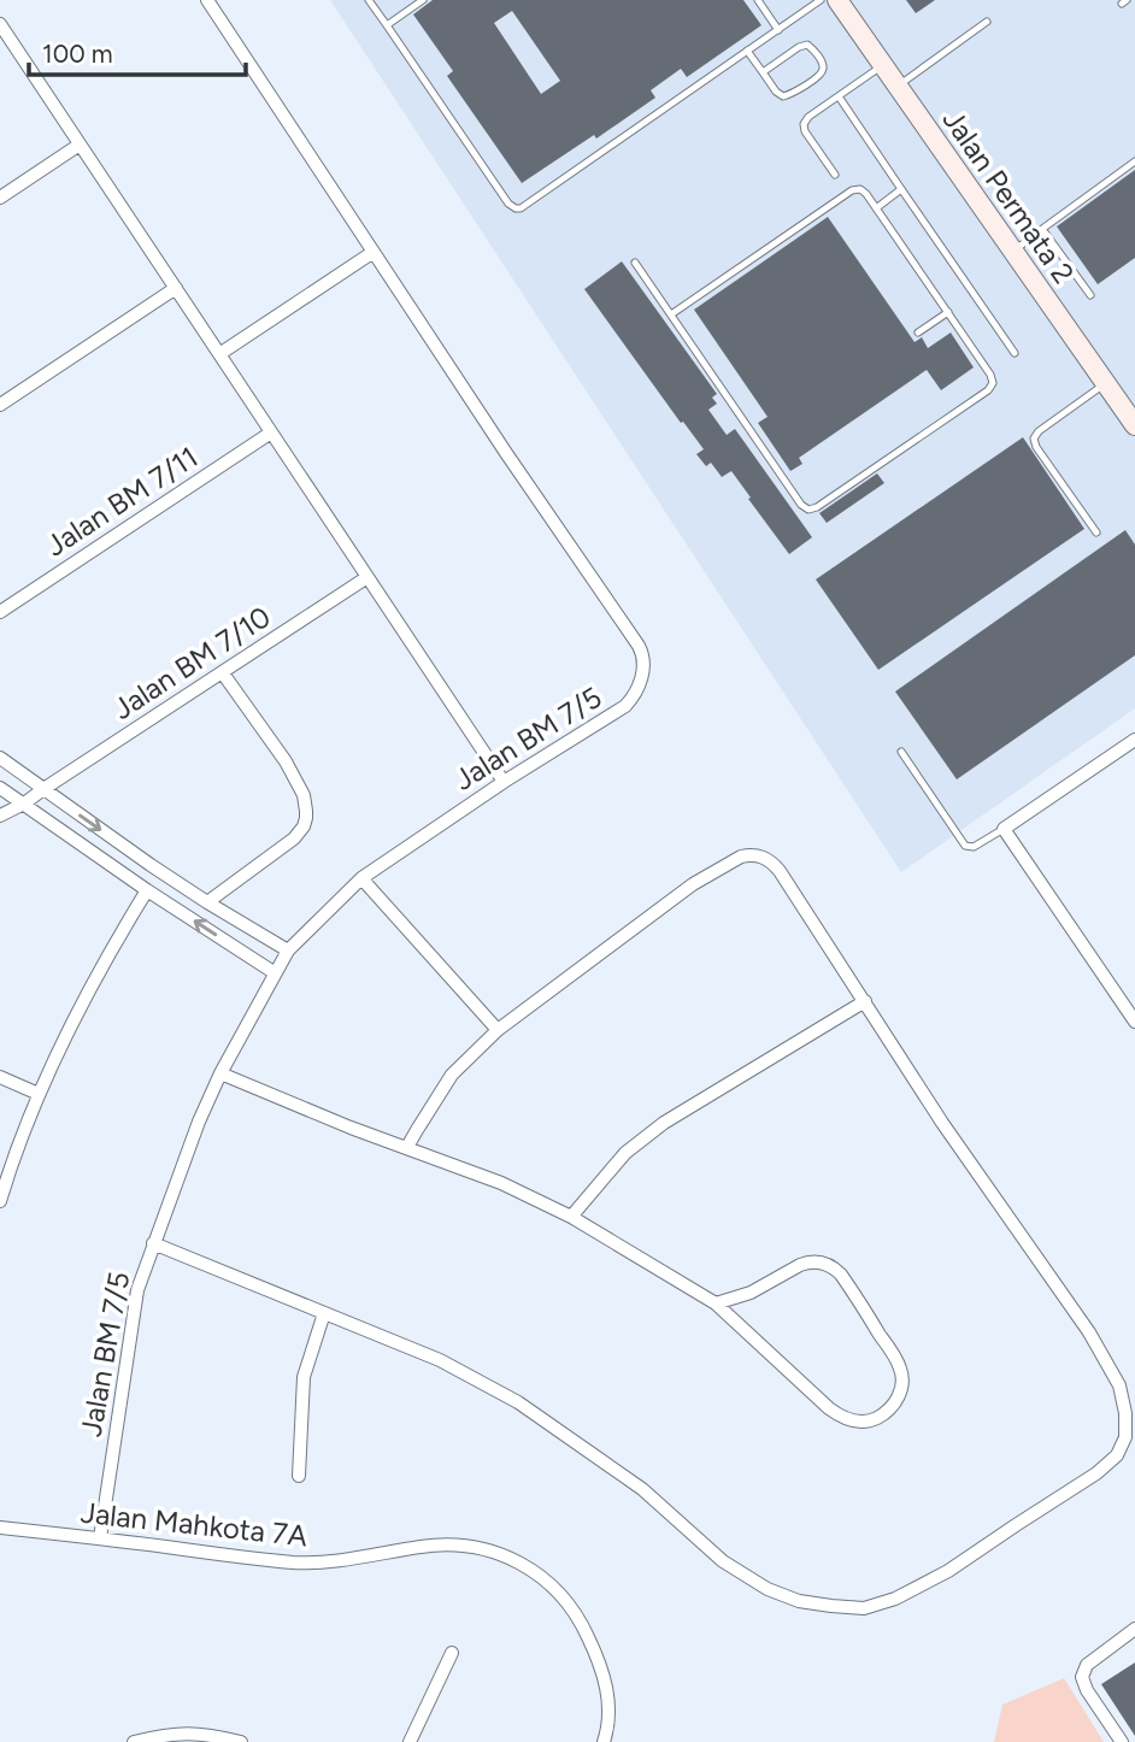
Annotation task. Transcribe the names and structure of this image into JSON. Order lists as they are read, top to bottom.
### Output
{
  "streets": {
    "street": [
      "Jalan Permata 2",
      "Jalan BM 7/11",
      "Jalan BM 7/10",
      "Jalan BM 7/5",
      "Jalan Mahkota 7A"
    ]
  },
  "crossings": [
    ["Jalan BM 7/5", "Jalan Mahkota 7A"]
  ],
  "scale_bar": "100 m"
}
